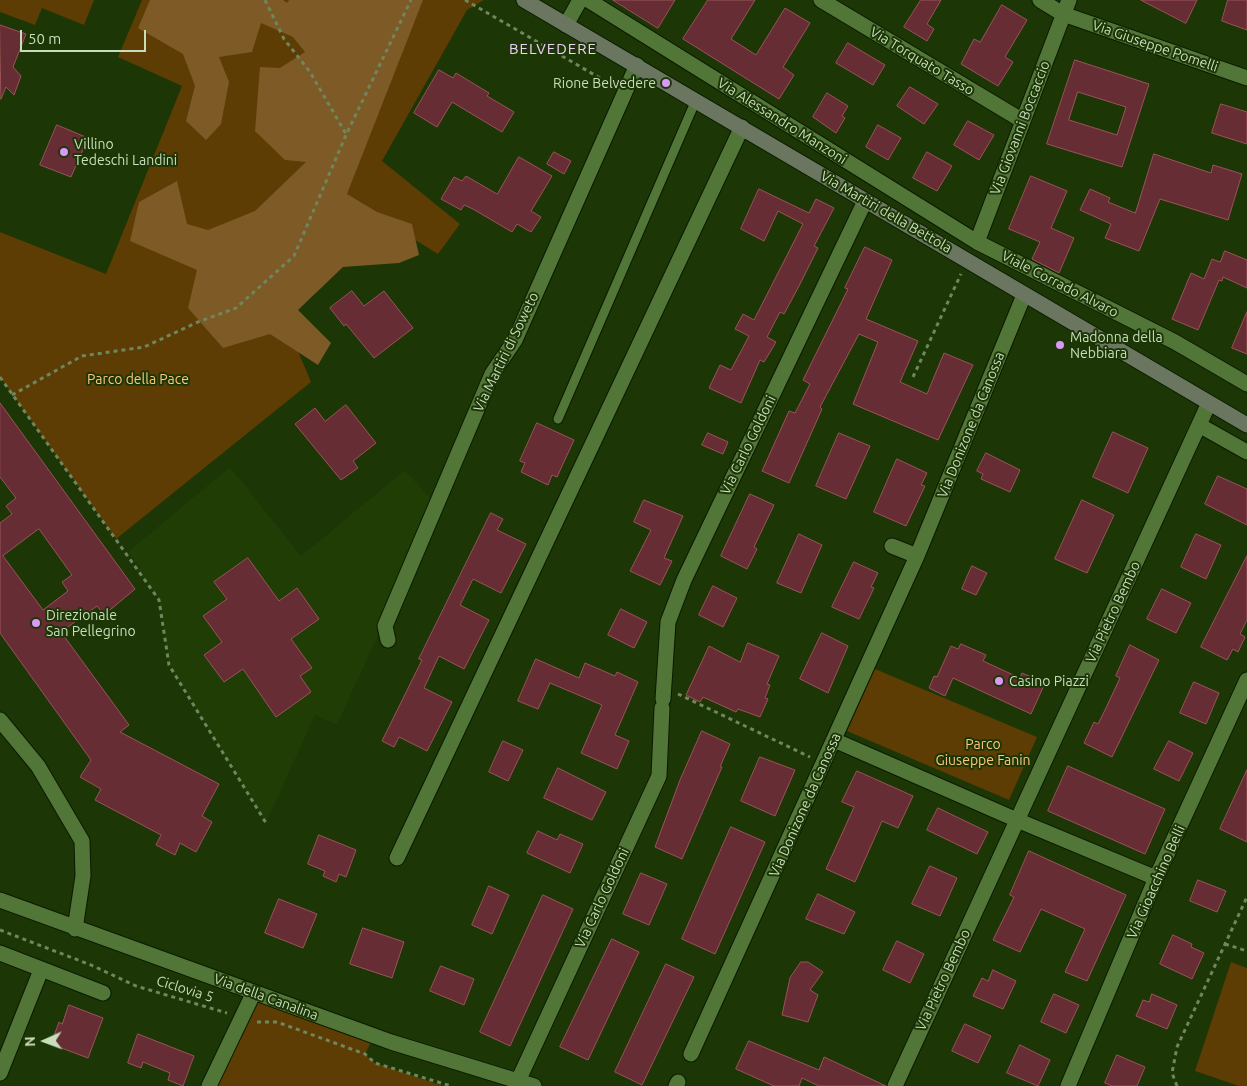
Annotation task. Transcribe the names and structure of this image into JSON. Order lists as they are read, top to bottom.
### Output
{
  "streets": {
    "main road": ["Via Martiri della Bettola"],
    "street": [
      "Via Giuseppe Pomelli",
      "Via Torquato Tasso",
      "Via Alessandro Manzoni",
      "Via Giovanni Boccaccio",
      "Viale Corrado Alvaro",
      "Via Martiri di Soweto",
      "Via Donizone da Canossa",
      "Via Carlo Goldoni",
      "Via Pietro Bembo",
      "Via Gioacchino Belli",
      "Via della Canalina"
    ],
    "path": ["Ciclovia 5"]
  },
  "crossings": [
    ["Via Giuseppe Pomelli", "Via Giovanni Boccaccio"],
    ["Via Torquato Tasso", "Via Giovanni Boccaccio"],
    ["Via Alessandro Manzoni", "Via Giovanni Boccaccio"],
    ["Via Alessandro Manzoni", "Viale Corrado Alvaro"],
    ["Via Giovanni Boccaccio", "Viale Corrado Alvaro"],
    ["Via Martiri della Bettola", "Via Martiri di Soweto"],
    ["Via Martiri della Bettola", "Via Donizone da Canossa"],
    ["Via Martiri della Bettola", "Via Carlo Goldoni"],
    ["Via Martiri della Bettola", "Via Pietro Bembo"],
    ["Via Carlo Goldoni", "Via della Canalina"]
  ],
  "districts": ["BELVEDERE"],
  "parks": ["Parco della Pace", "Parco Giuseppe Fanin"],
  "places": [
    "Rione Belvedere",
    "Villino Tedeschi Landini",
    "Madonna della Nebbiara",
    "Direzionale San Pellegrino",
    "Casino Piazzi"
  ],
  "scale_bar": "50 m",
  "north": "left"
}
